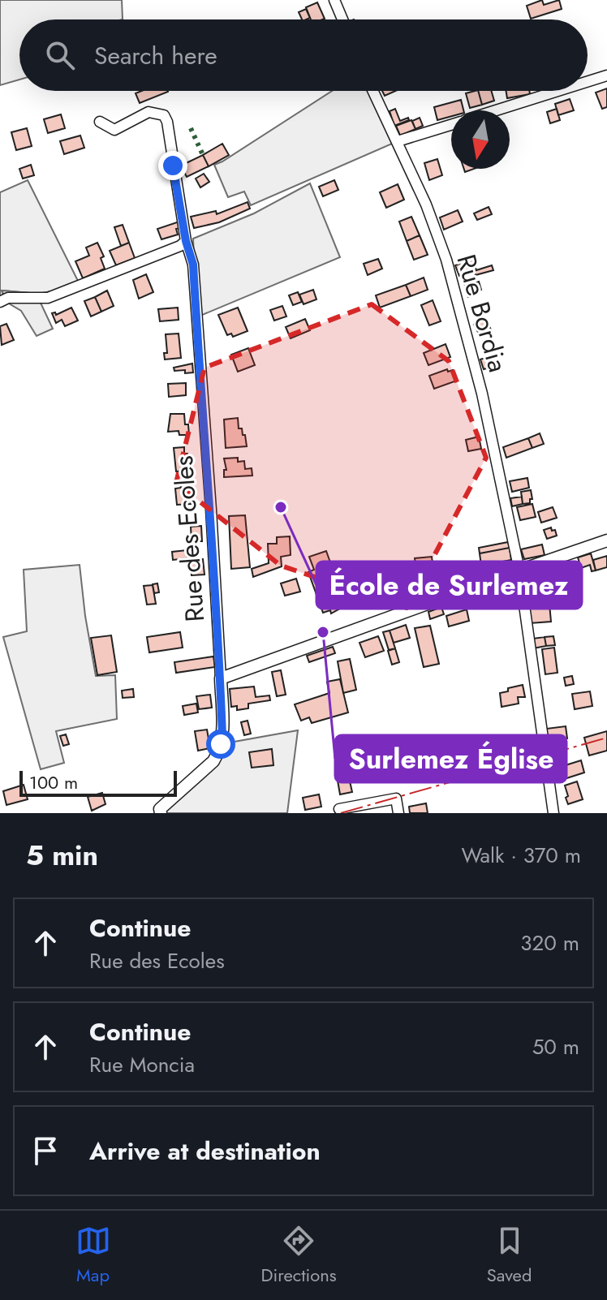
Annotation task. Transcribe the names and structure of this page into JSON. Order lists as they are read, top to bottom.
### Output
{
  "streets": {
    "street": ["Rue Bordia", "Rue des Ecoles"]
  },
  "places": ["École de Surlemez", "Surlemez Église"],
  "scale_bar": "100 m",
  "north": "bottom",
  "page": {
    "search": "Search here",
    "scale": "100 m",
    "heading": ["5 min", "Walk · 370 m"],
    "list": [
      ["Continue", "Rue des Ecoles", "320 m"],
      ["Continue", "Rue Moncia", "50 m"],
      "Arrive at destination"
    ],
    "nav": ["Map", "Directions", "Saved"]
  }
}
